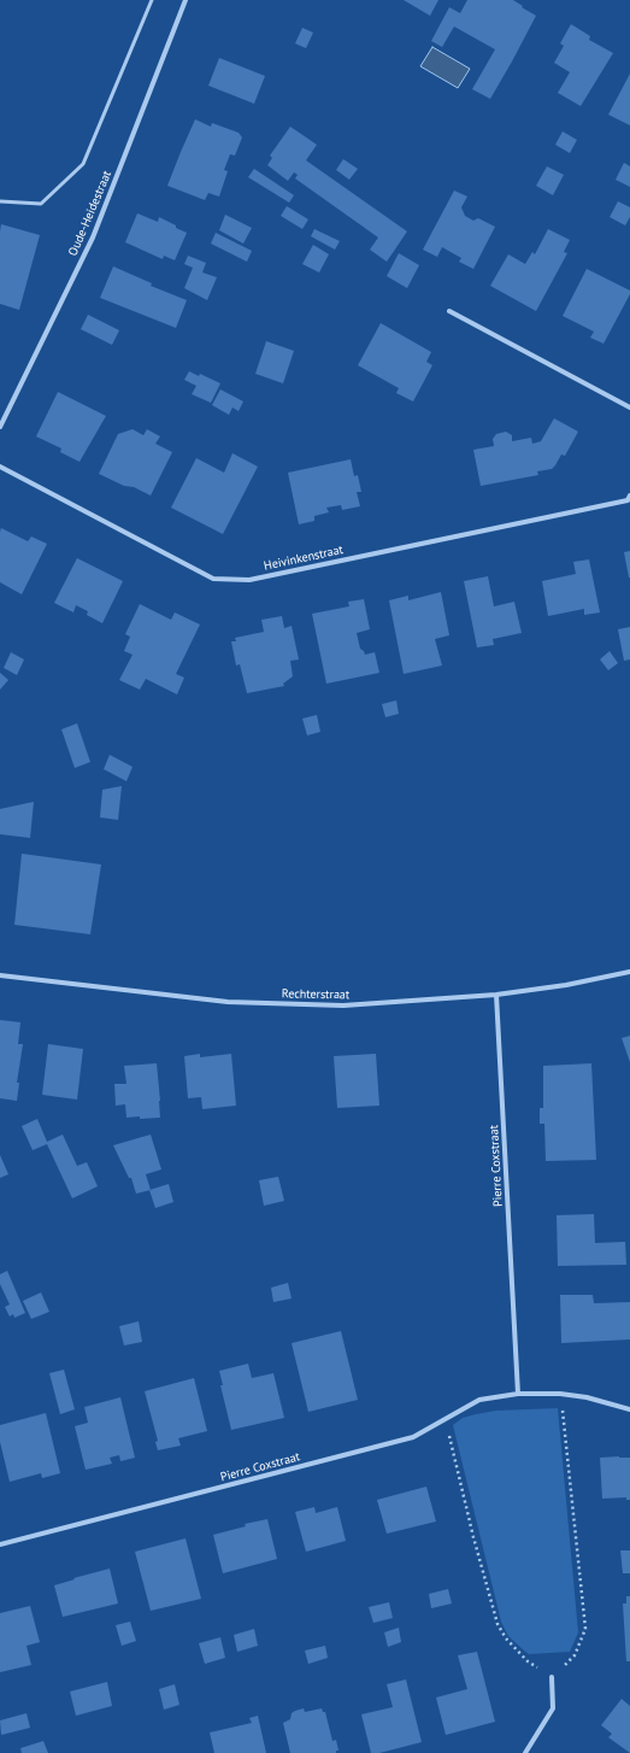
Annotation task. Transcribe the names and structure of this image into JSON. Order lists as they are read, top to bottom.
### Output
{
  "streets": {
    "street": [
      "Oude-Heidestraat",
      "Heivinkenstraat",
      "Rechterstraat",
      "Pierre Coxstraat"
    ]
  },
  "crossings": [
    ["Rechterstraat", "Pierre Coxstraat"]
  ]
}
